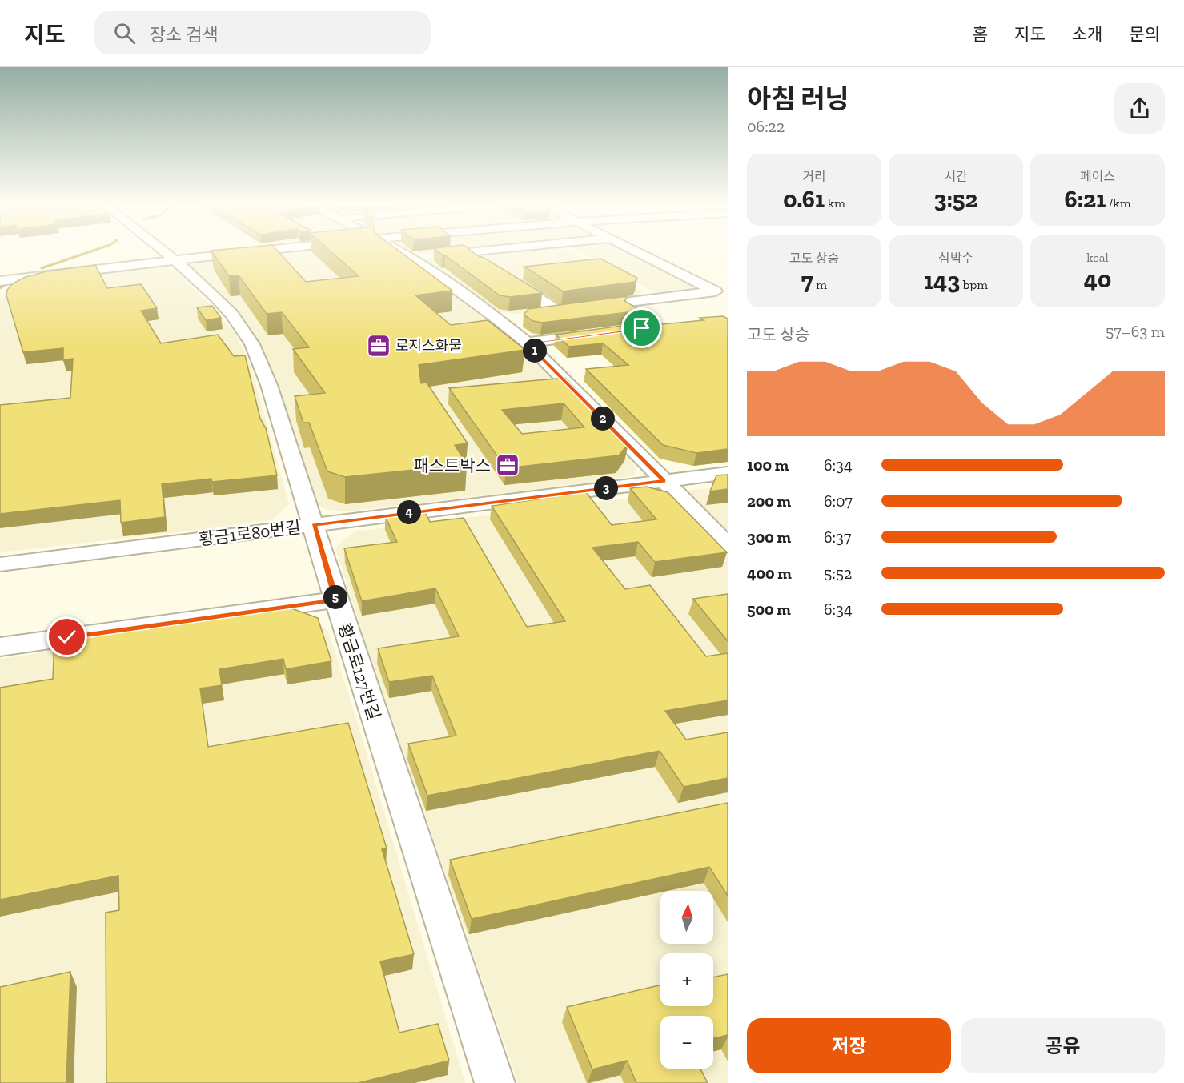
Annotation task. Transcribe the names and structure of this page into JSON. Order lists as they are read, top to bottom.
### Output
{
  "streets": {
    "street": ["황금1로80번길", "황금로127번길"]
  },
  "crossings": [
    ["황금1로80번길", "황금로127번길"]
  ],
  "places": {
    "office": ["로지스화물", "패스트박스"]
  },
  "north": "top",
  "page": {
    "header": "지도",
    "search": "장소 검색",
    "nav": [
      "홈",
      "지도",
      "소개",
      "문의"
    ],
    "heading": ["아침 러닝", "06:22"],
    "stats": [
      ["거리", "0.61 km"],
      ["시간", "3:52"],
      ["페이스", "6:21 /km"],
      ["고도 상승", "7 m"],
      ["심박수", "143 bpm"],
      ["kcal", "40"]
    ],
    "chart": ["고도 상승", "57–63 m"],
    "pins": [
      "1",
      "2",
      "3",
      "4",
      "5"
    ],
    "list": [
      {
        "name": "100 m",
        "note": "6:34"
      },
      {
        "name": "200 m",
        "note": "6:07"
      },
      {
        "name": "300 m",
        "note": "6:37"
      },
      {
        "name": "400 m",
        "note": "5:52"
      },
      {
        "name": "500 m",
        "note": "6:34"
      }
    ],
    "map_buttons": ["+", "−"],
    "buttons": ["저장", "공유"]
  }
}
